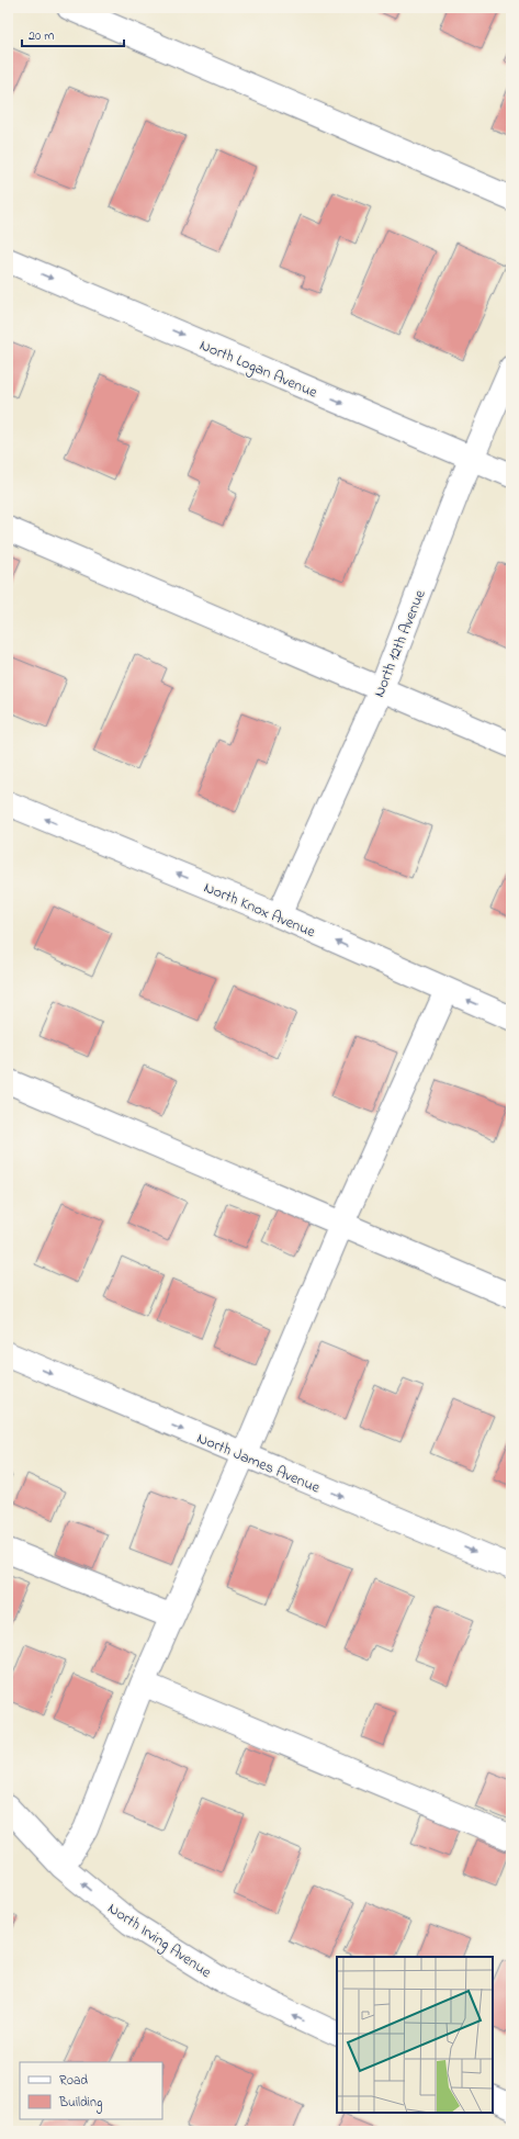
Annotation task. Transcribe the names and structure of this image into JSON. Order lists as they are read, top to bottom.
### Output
{
  "streets": {
    "street": [
      "North Logan Avenue",
      "North 12th Avenue",
      "North Knox Avenue",
      "North James Avenue",
      "North Irving Avenue"
    ]
  },
  "crossings": [
    ["North Logan Avenue", "North 12th Avenue"],
    ["North 12th Avenue", "North Knox Avenue"]
  ],
  "one_way": ["North Logan Avenue", "North Knox Avenue", "North Irving Avenue"],
  "legend": ["Road", "Building"],
  "scale_bar": "20 m"
}
